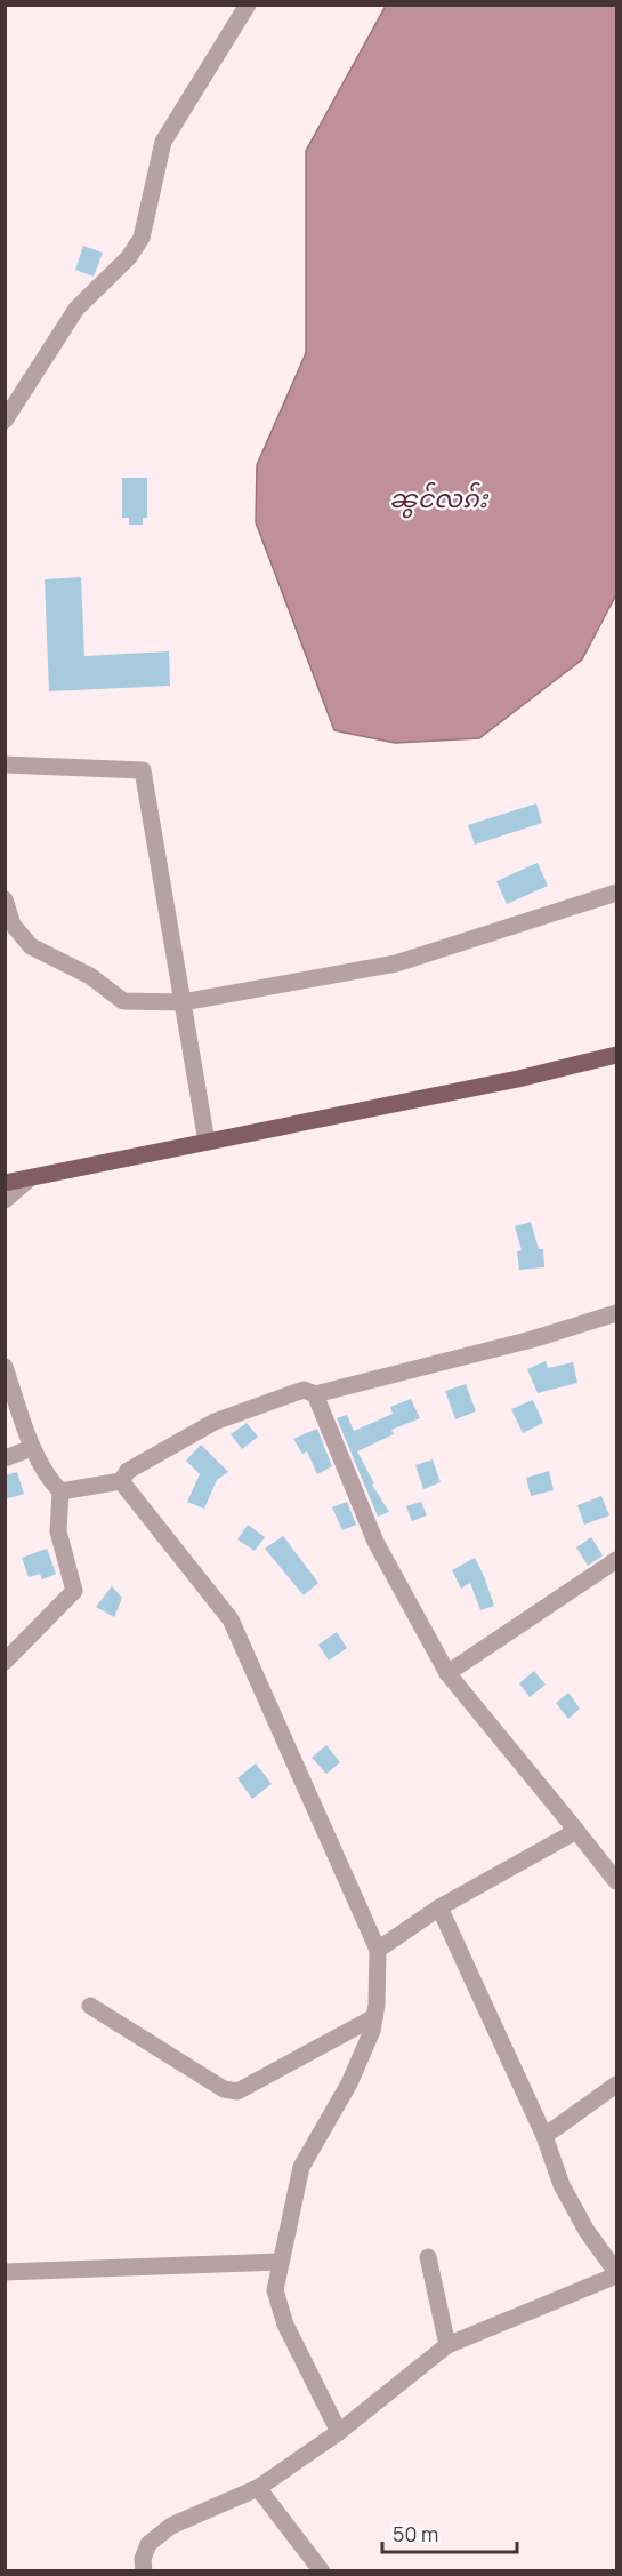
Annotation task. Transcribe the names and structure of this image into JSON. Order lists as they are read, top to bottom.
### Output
{
  "water": ["ၼွင်လၵ်း"],
  "scale_bar": "50 m"
}
